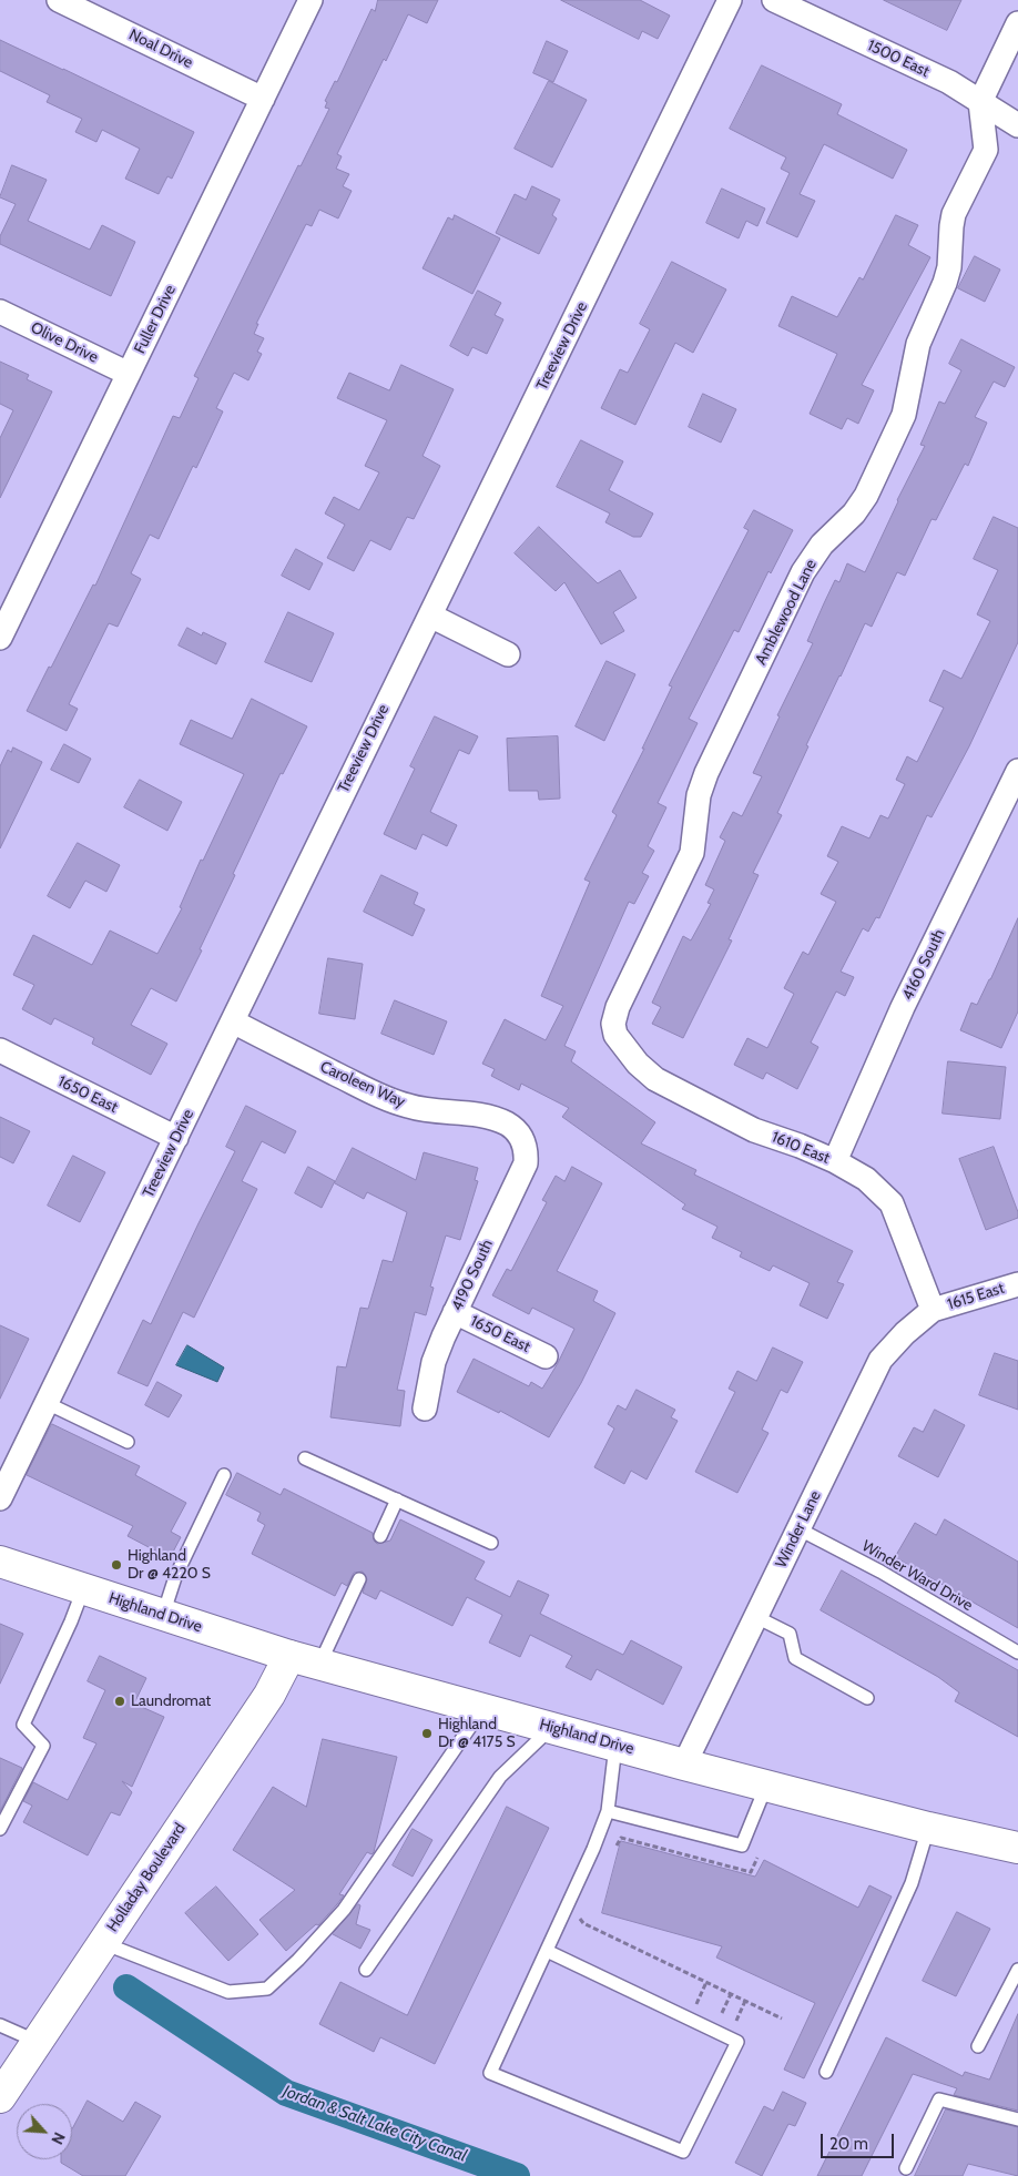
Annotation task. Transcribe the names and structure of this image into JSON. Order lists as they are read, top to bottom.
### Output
{
  "streets": {
    "main road": ["Highland Drive", "Holladay Boulevard"],
    "street": [
      "Noal Drive",
      "1500 East",
      "Fuller Drive",
      "Olive Drive",
      "Treeview Drive",
      "Amblewood Lane",
      "4160 South",
      "Caroleen Way",
      "1650 East",
      "1610 East",
      "4190 South",
      "1615 East",
      "Winder Lane"
    ],
    "lane": ["Winder Ward Drive"]
  },
  "crossings": [
    ["Noal Drive", "Fuller Drive"],
    ["1500 East", "Amblewood Lane"],
    ["Fuller Drive", "Olive Drive"],
    ["Treeview Drive", "Caroleen Way"],
    ["Treeview Drive", "1650 East"],
    ["Amblewood Lane", "1610 East"],
    ["4160 South", "1610 East"],
    ["Caroleen Way", "4190 South"],
    ["1650 East", "4190 South"],
    ["1610 East", "1615 East"],
    ["1610 East", "Winder Lane"],
    ["1615 East", "Winder Lane"],
    ["Winder Lane", "Winder Ward Drive"],
    ["Winder Lane", "Highland Drive"],
    ["Highland Drive", "Holladay Boulevard"]
  ],
  "water": ["Jordan & Salt Lake City Canal"],
  "places": ["Highland Dr @ 4220 S", "Laundromat", "Highland Dr @ 4175 S"],
  "scale_bar": "20 m",
  "north": "bottom right"
}
